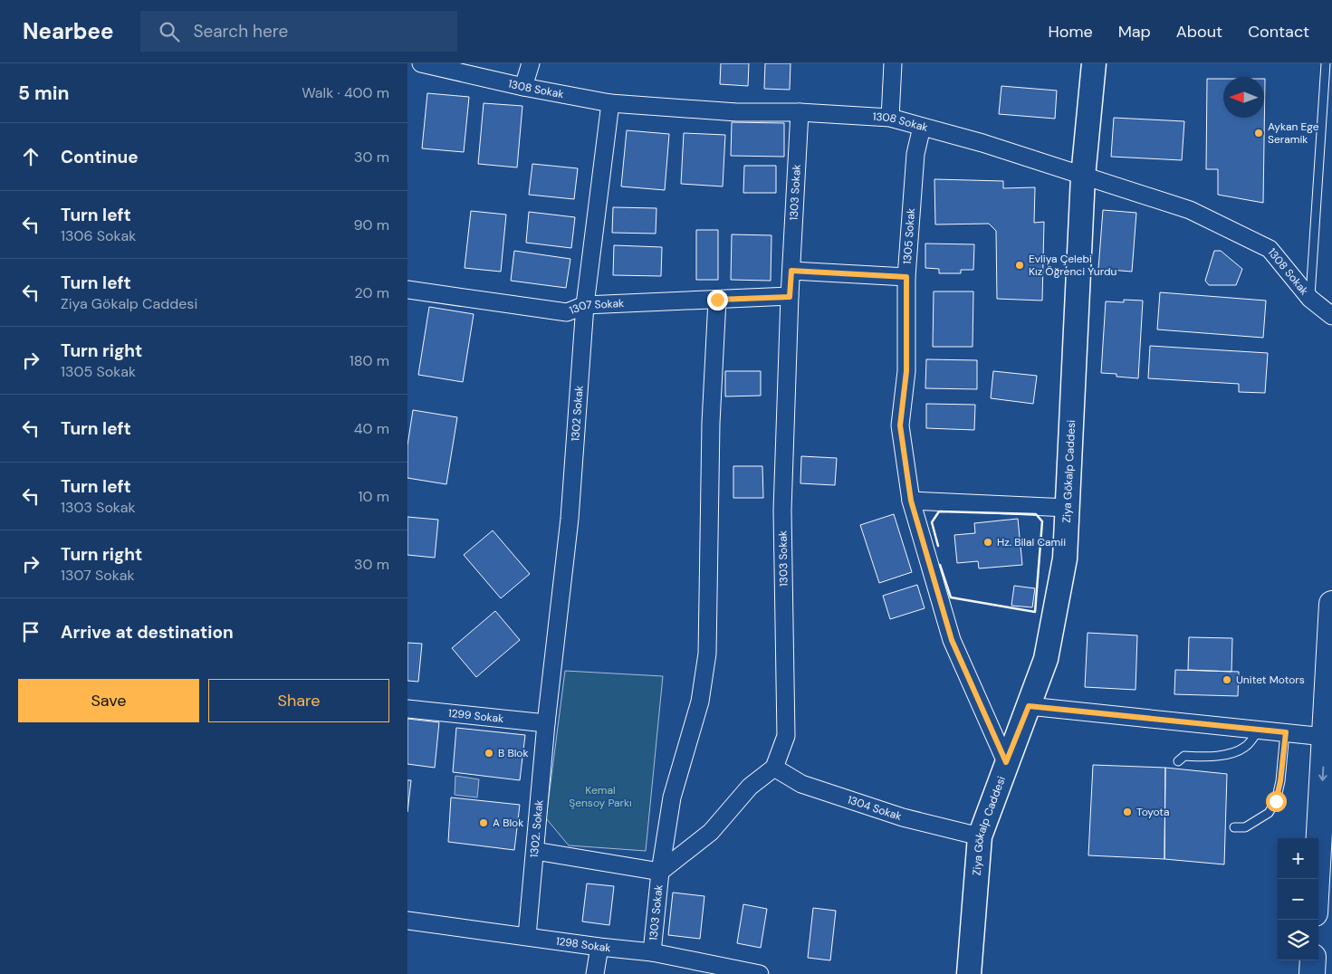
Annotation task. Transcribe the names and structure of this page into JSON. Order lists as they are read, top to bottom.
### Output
{
  "streets": {
    "street": [
      "1308 Sokak",
      "1303 Sokak",
      "1305 Sokak",
      "1307 Sokak",
      "1302 Sokak",
      "Ziya Gökalp Caddesi",
      "1299 Sokak",
      "1304 Sokak",
      "1302. Sokak",
      "1298 Sokak"
    ]
  },
  "crossings": [
    ["1308 Sokak", "1303 Sokak"],
    ["1308 Sokak", "1305 Sokak"],
    ["1308 Sokak", "1302 Sokak"],
    ["1308 Sokak", "Ziya Gökalp Caddesi"],
    ["1303 Sokak", "1307 Sokak"],
    ["1303 Sokak", "1304 Sokak"],
    ["1303 Sokak", "1298 Sokak"],
    ["1305 Sokak", "Ziya Gökalp Caddesi"],
    ["1307 Sokak", "1302 Sokak"],
    ["1302 Sokak", "1299 Sokak"],
    ["1302 Sokak", "1302. Sokak"],
    ["Ziya Gökalp Caddesi", "1304 Sokak"],
    ["1299 Sokak", "1302. Sokak"],
    ["1302. Sokak", "1298 Sokak"]
  ],
  "parks": ["Kemal Şensoy Parkı"],
  "places": [
    "Aykan Ege Seramik",
    "Evliya Çelebi Kız Öğrenci Yurdu",
    "Hz. Bilal Camii",
    "Unitet Motors",
    "B Blok",
    "Toyota",
    "A Blok"
  ],
  "north": "left",
  "page": {
    "header": "Nearbee",
    "search": "Search here",
    "nav": [
      "Home",
      "Map",
      "About",
      "Contact"
    ],
    "heading": ["5 min", "Walk · 400 m"],
    "list": [
      ["Continue", "30 m"],
      ["Turn left", "1306 Sokak", "90 m"],
      ["Turn left", "Ziya Gökalp Caddesi", "20 m"],
      ["Turn right", "1305 Sokak", "180 m"],
      ["Turn left", "40 m"],
      ["Turn left", "1303 Sokak", "10 m"],
      ["Turn right", "1307 Sokak", "30 m"],
      "Arrive at destination"
    ],
    "buttons": ["Save", "Share"],
    "map_buttons": ["+", "−"]
  }
}
